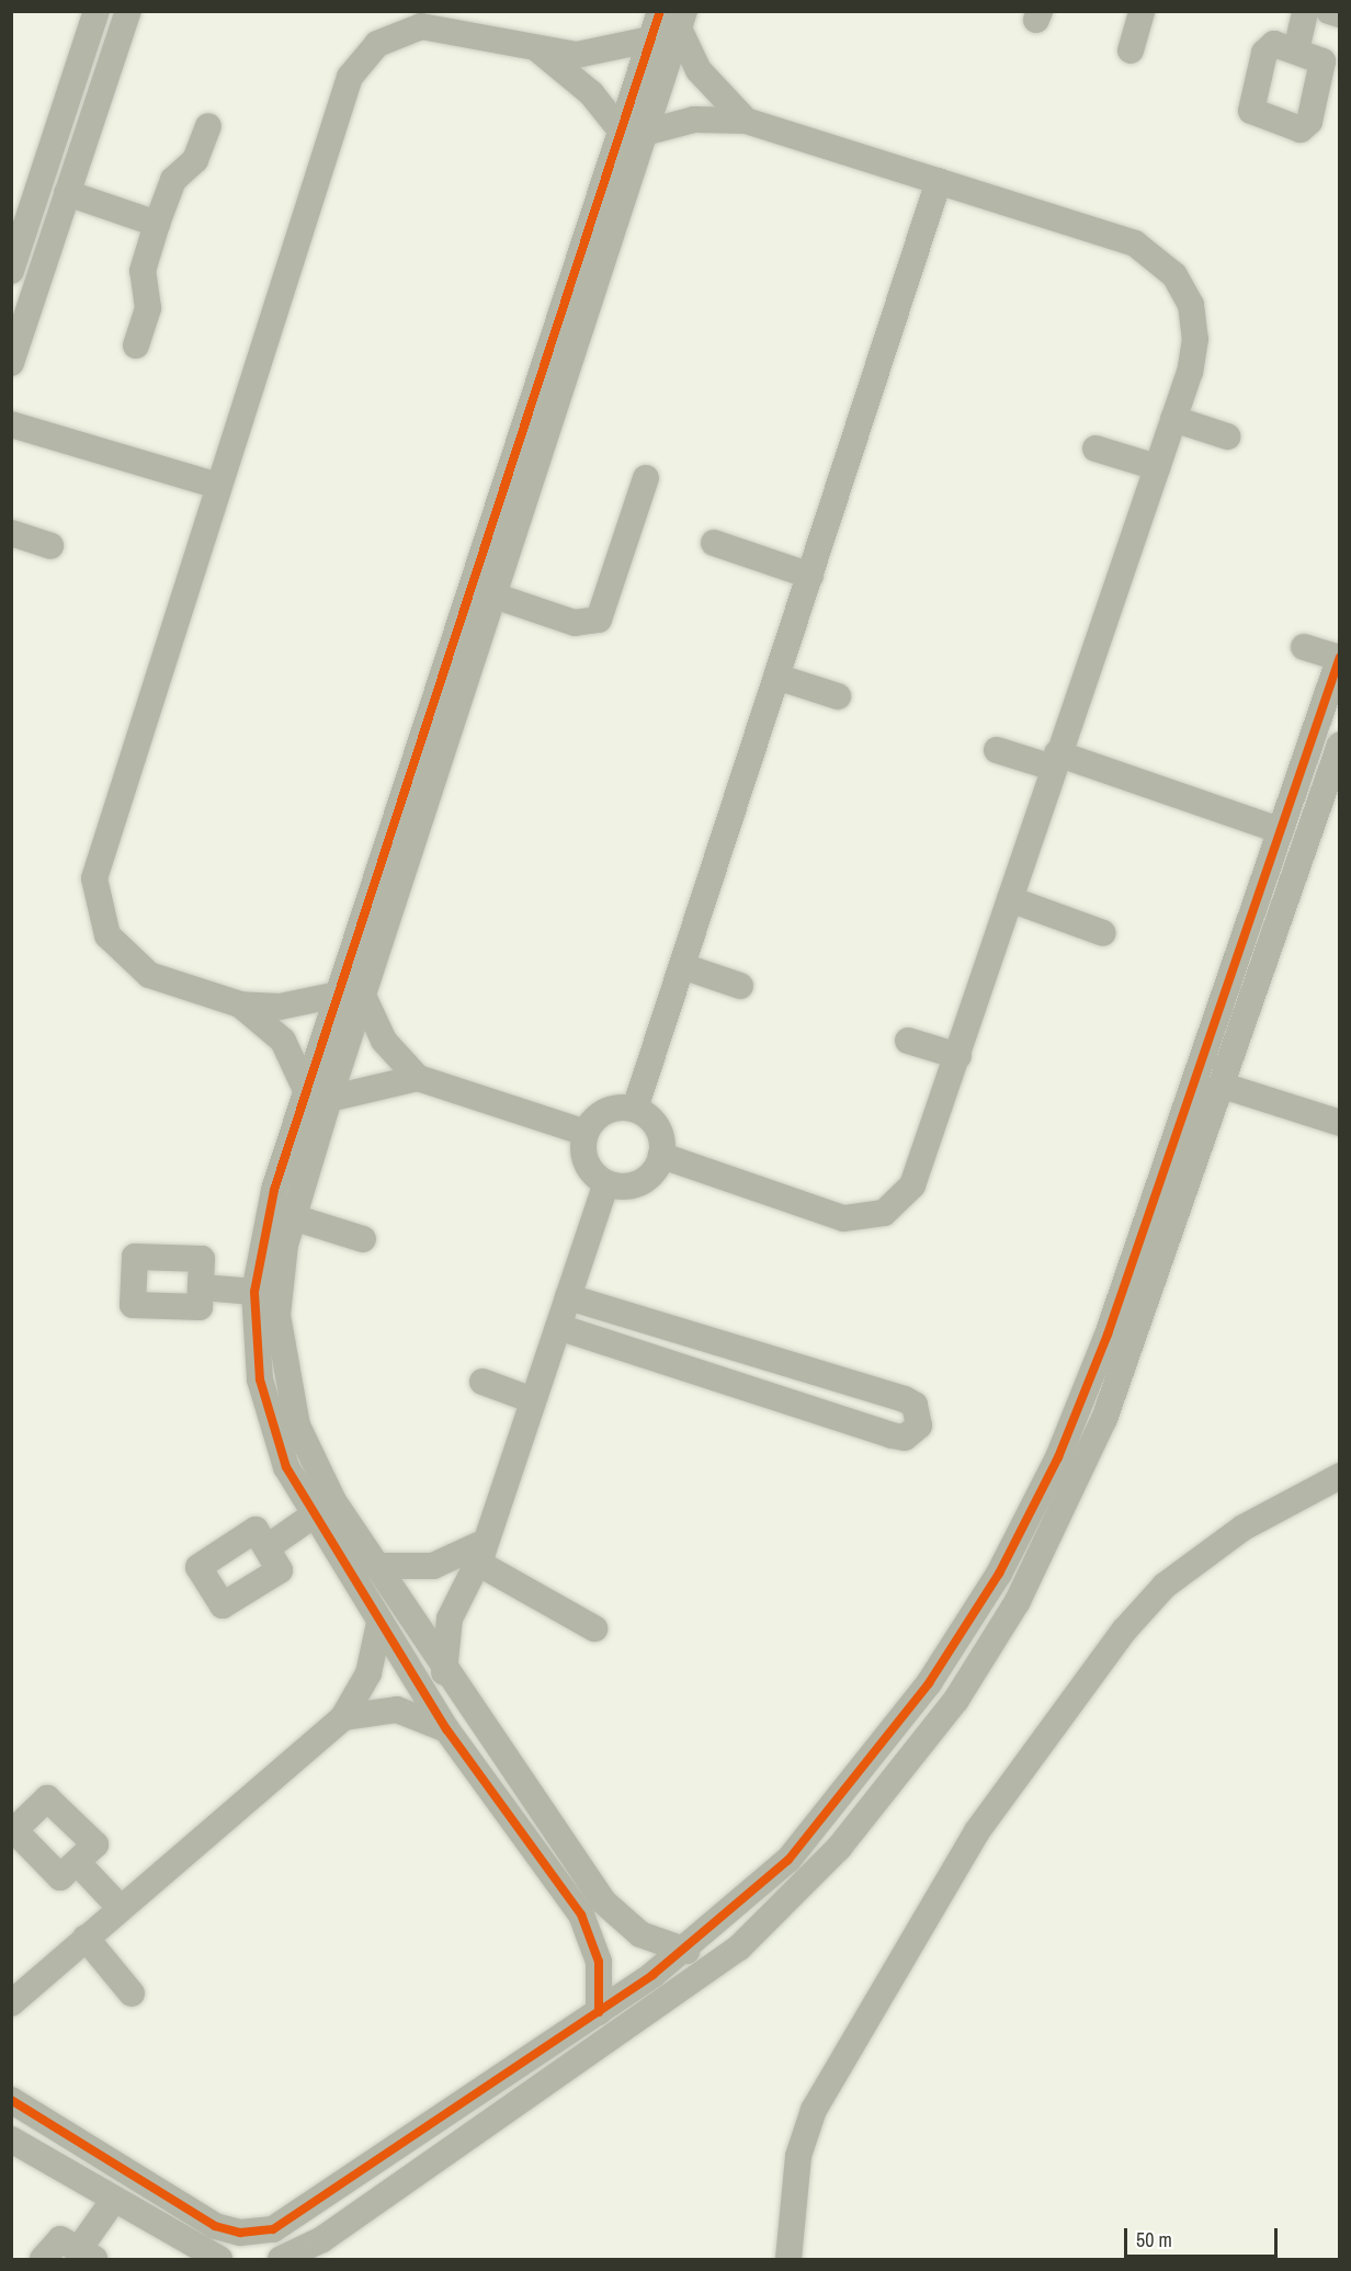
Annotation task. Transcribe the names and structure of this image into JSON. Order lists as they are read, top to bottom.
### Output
{
  "scale_bar": "50 m"
}
